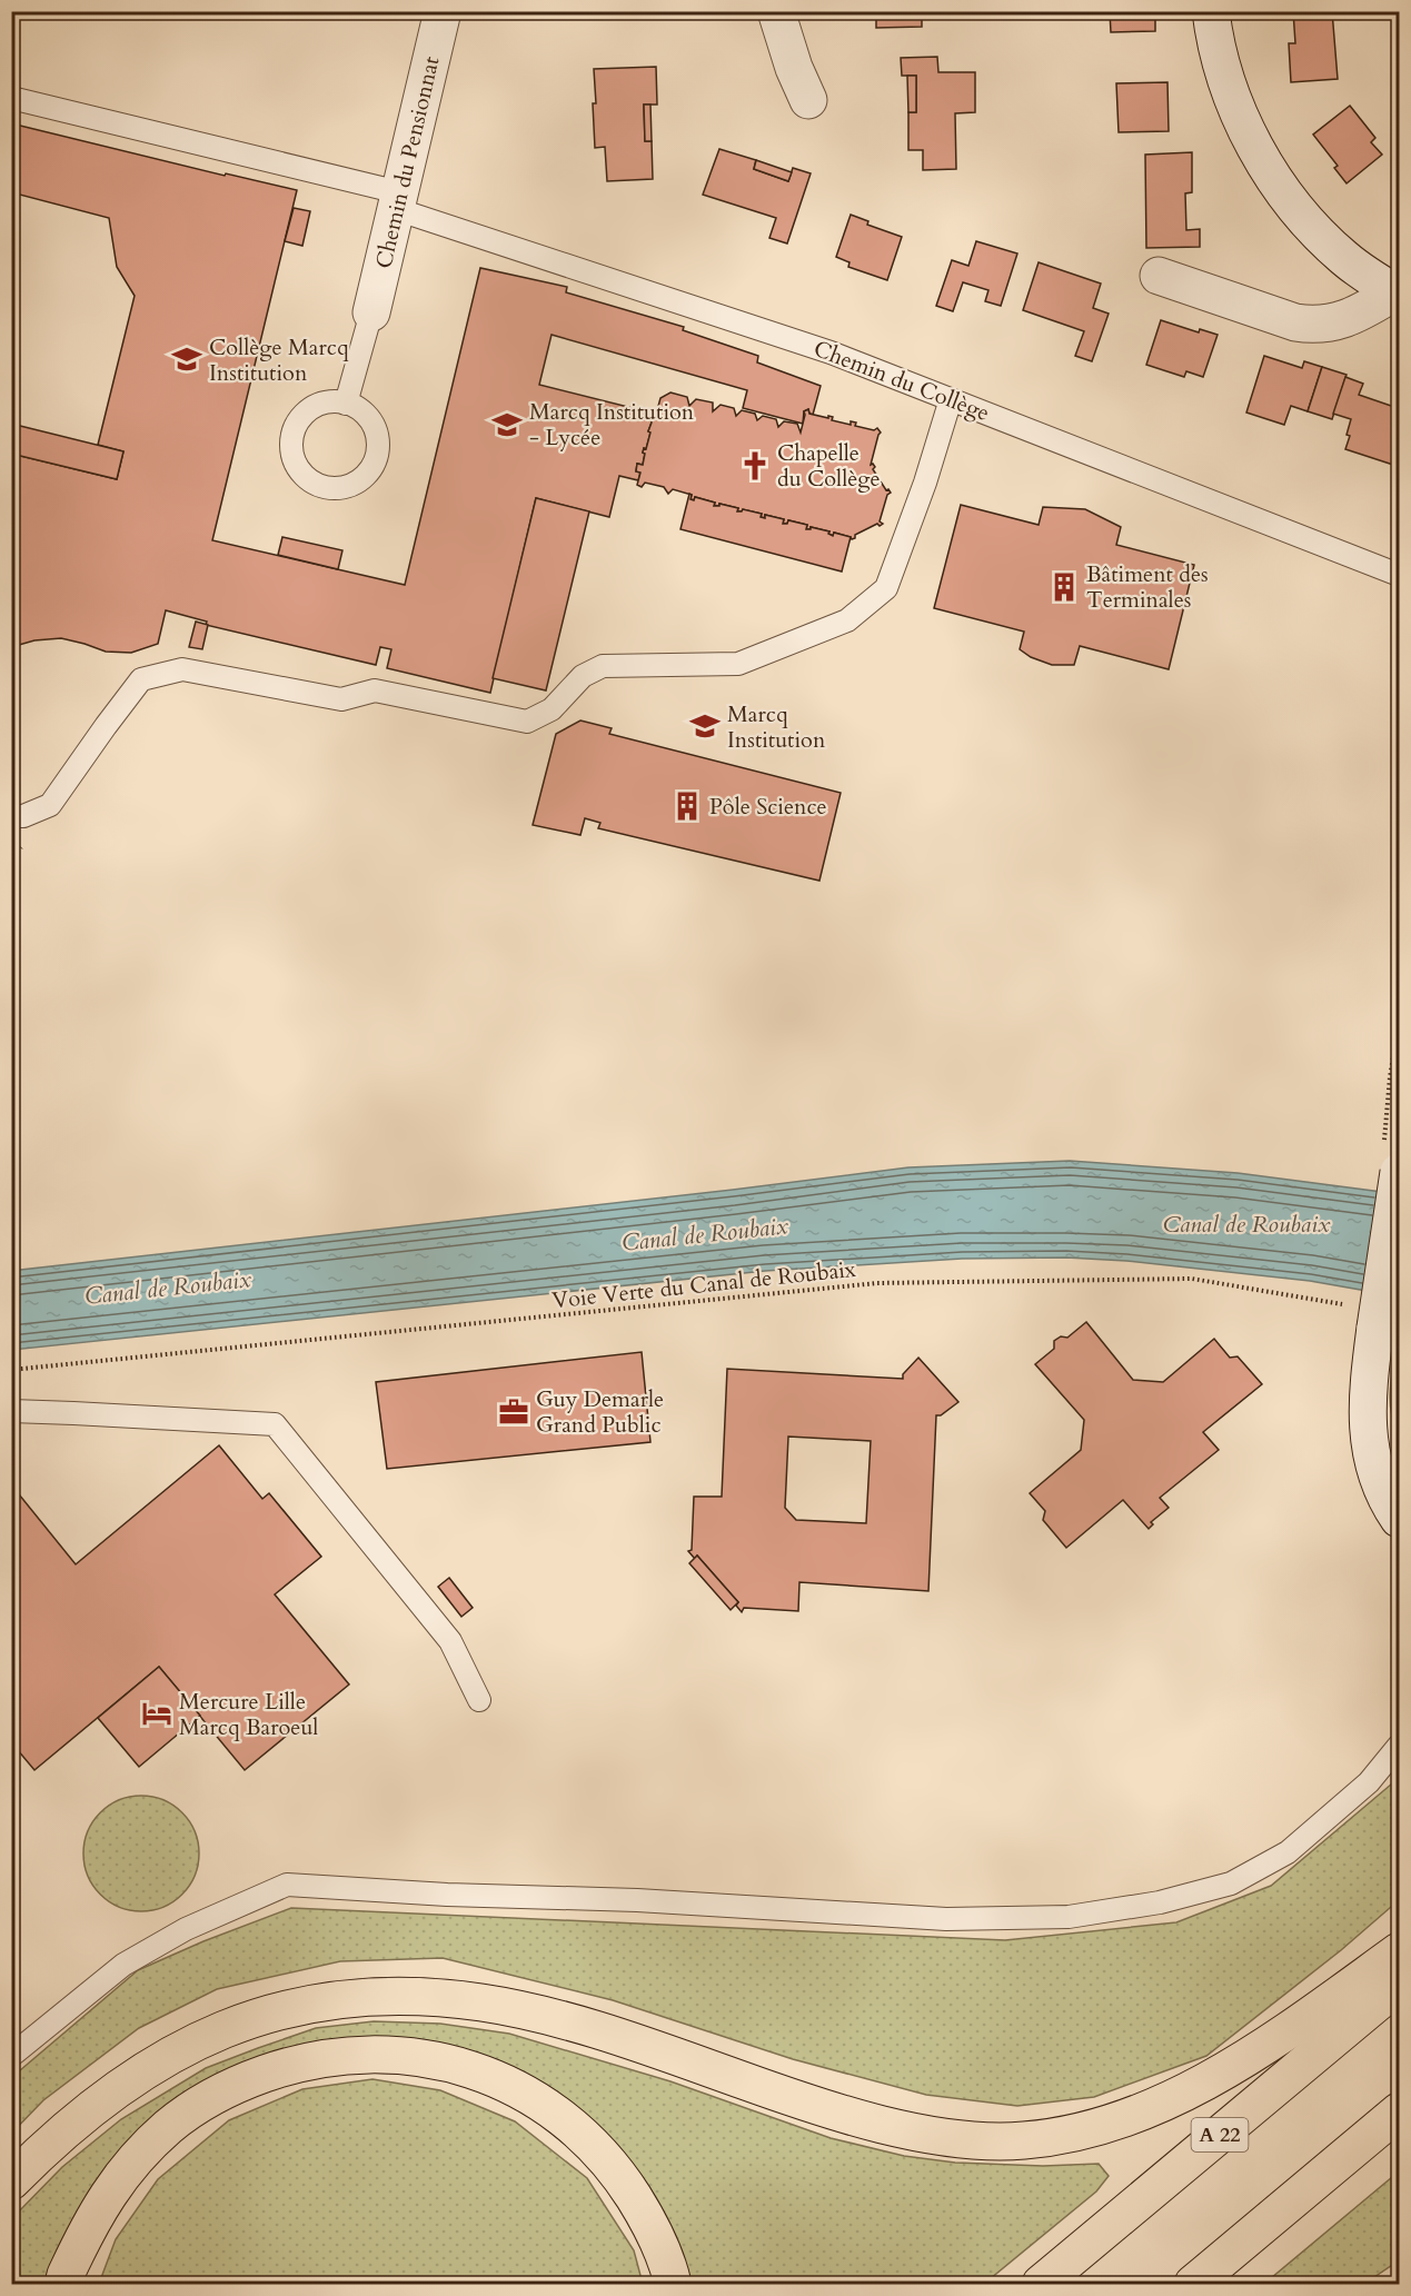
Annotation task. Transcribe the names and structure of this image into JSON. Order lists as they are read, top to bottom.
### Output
{
  "streets": {
    "highway": ["A 22"],
    "street": ["Chemin du Pensionnat"],
    "lane": ["Chemin du Collège"],
    "path": ["Voie Verte du Canal de Roubaix"]
  },
  "crossings": [
    ["Chemin du Pensionnat", "Chemin du Collège"]
  ],
  "water": ["Canal de Roubaix"],
  "places": {
    "school or university": ["Collège Marcq Institution", "Marcq Institution - Lycée", "Marcq Institution"],
    "church": ["Chapelle du Collège"],
    "building": ["Bâtiment des Terminales", "Pôle Science"],
    "office": ["Guy Demarle Grand Public"],
    "hotel": ["Mercure Lille Marcq Baroeul"]
  }
}
